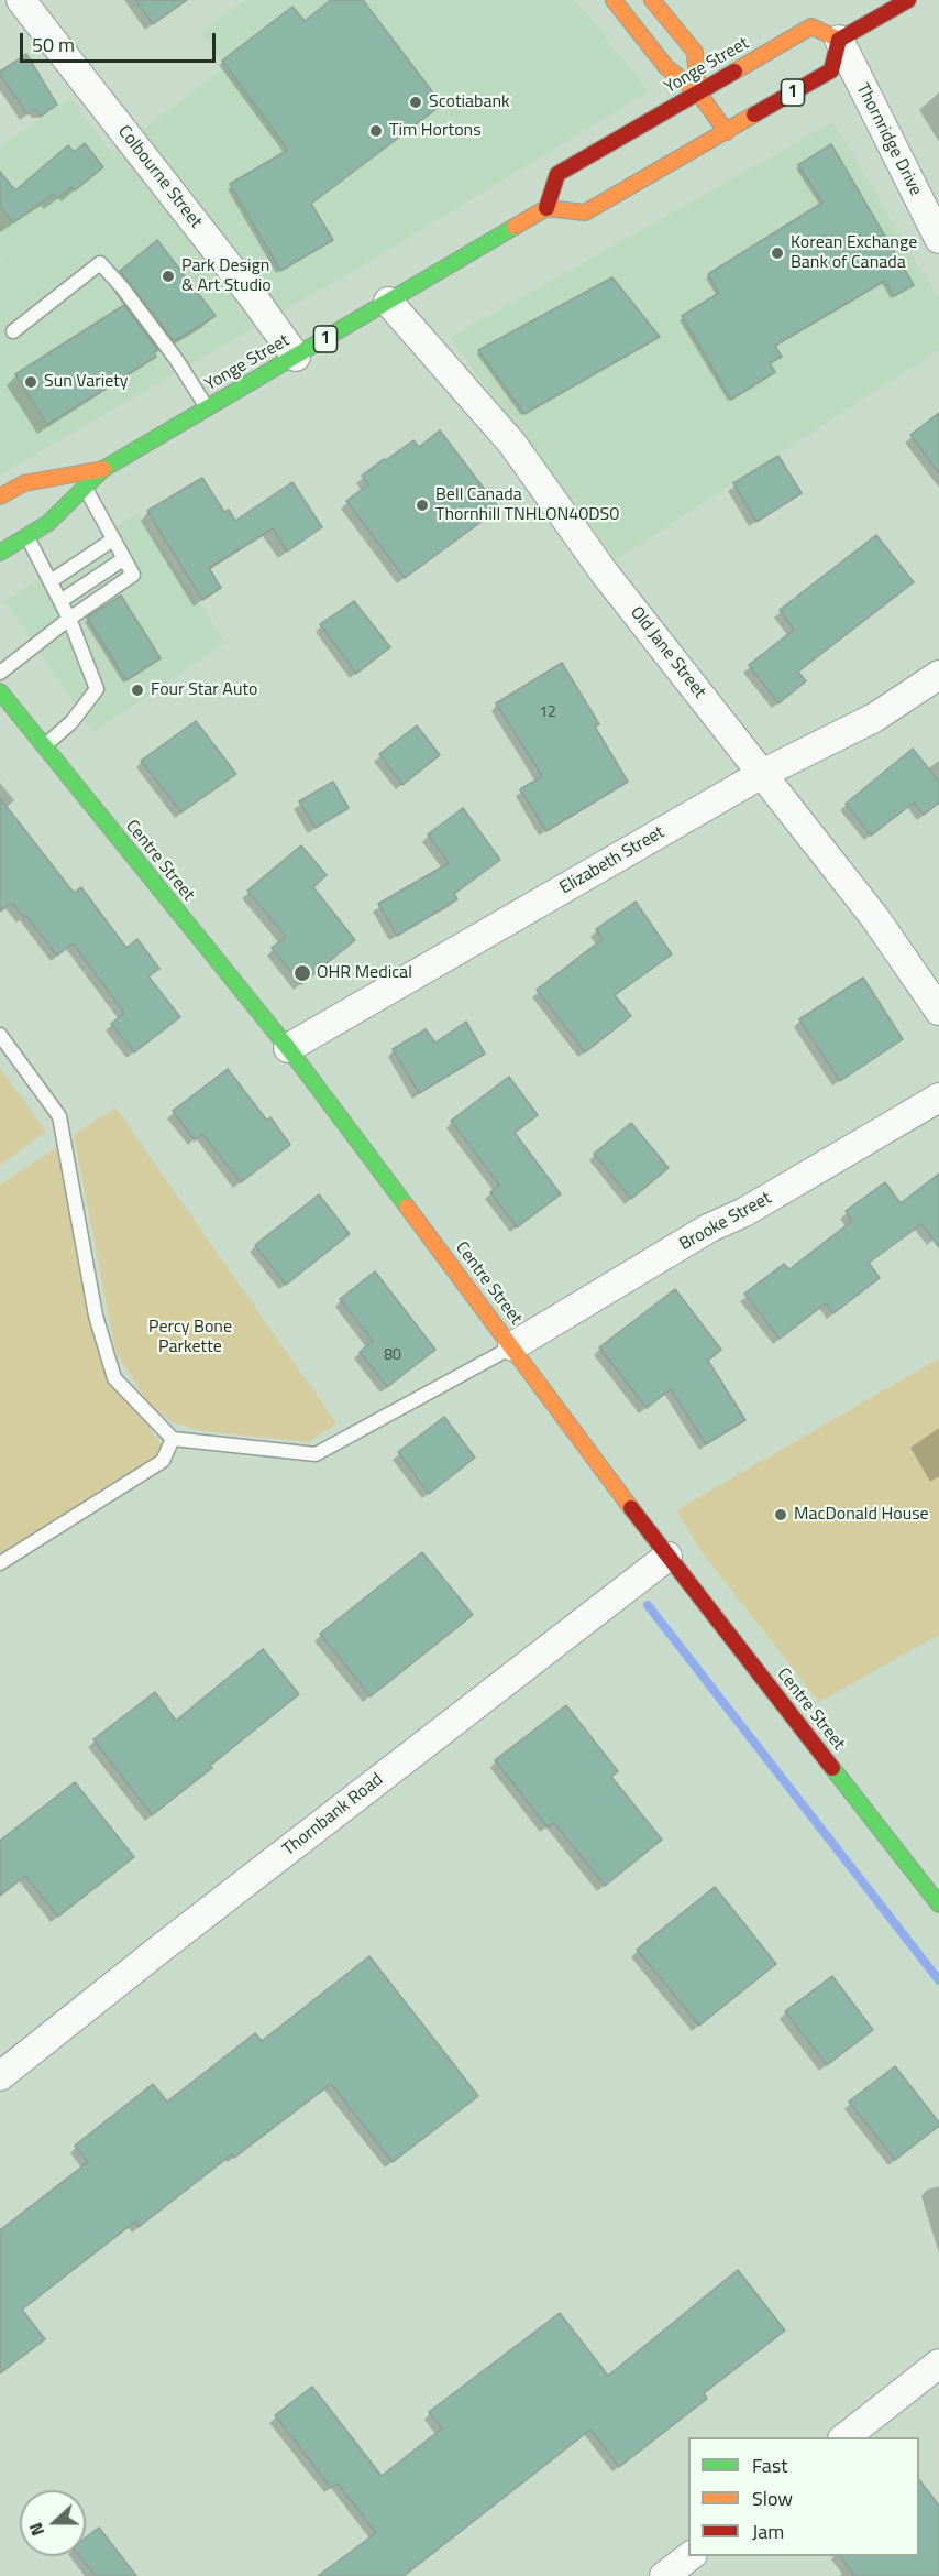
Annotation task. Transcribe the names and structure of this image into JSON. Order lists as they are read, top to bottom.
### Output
{
  "streets": {
    "main road": ["Yonge Street", "1", "Centre Street"],
    "street": [
      "Thornridge Drive",
      "Colbourne Street",
      "Old Jane Street",
      "Elizabeth Street",
      "Brooke Street",
      "Thornbank Road"
    ]
  },
  "crossings": [
    ["Yonge Street", "1"],
    ["Yonge Street", "Thornridge Drive"],
    ["Yonge Street", "Colbourne Street"],
    ["Yonge Street", "Old Jane Street"],
    ["1", "Thornridge Drive"],
    ["Old Jane Street", "Elizabeth Street"],
    ["Centre Street", "Elizabeth Street"],
    ["Centre Street", "Brooke Street"],
    ["Centre Street", "Thornbank Road"]
  ],
  "parks": ["Percy Bone Parkette"],
  "places": [
    "Scotiabank",
    "Tim Hortons",
    "Korean Exchange Bank of Canada",
    "Park Design & Art Studio",
    "Sun Variety",
    "Bell Canada Thornhill TNHLON40DS0",
    "Four Star Auto",
    "OHR Medical",
    "MacDonald House"
  ],
  "house_numbers": ["12", "80"],
  "legend": ["Fast", "Slow", "Jam"],
  "scale_bar": "50 m",
  "north": "left"
}
